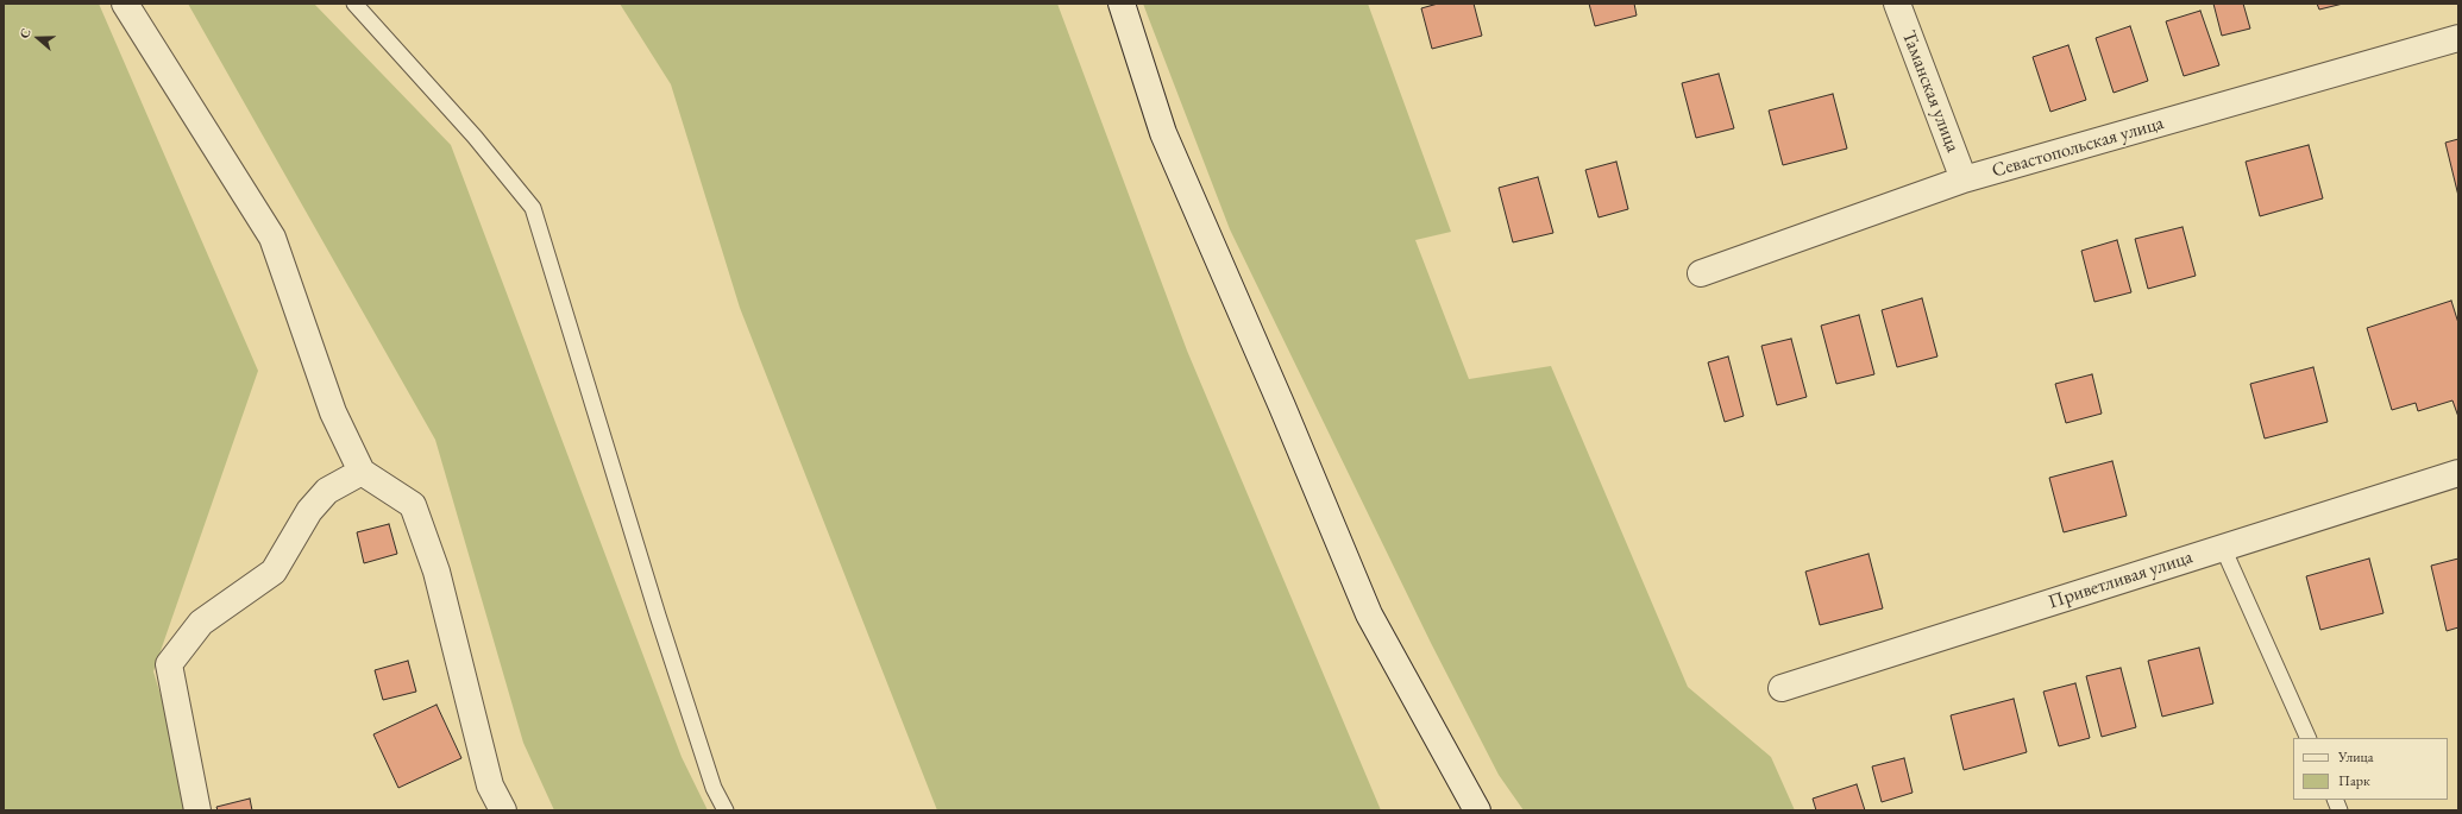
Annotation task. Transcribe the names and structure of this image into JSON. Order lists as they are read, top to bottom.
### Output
{
  "streets": {
    "street": ["Таманская улица", "Севастопольская улица", "Приветливая улица"]
  },
  "crossings": [
    ["Таманская улица", "Севастопольская улица"]
  ],
  "legend": ["Улица", "Парк"],
  "north": "left"
}
